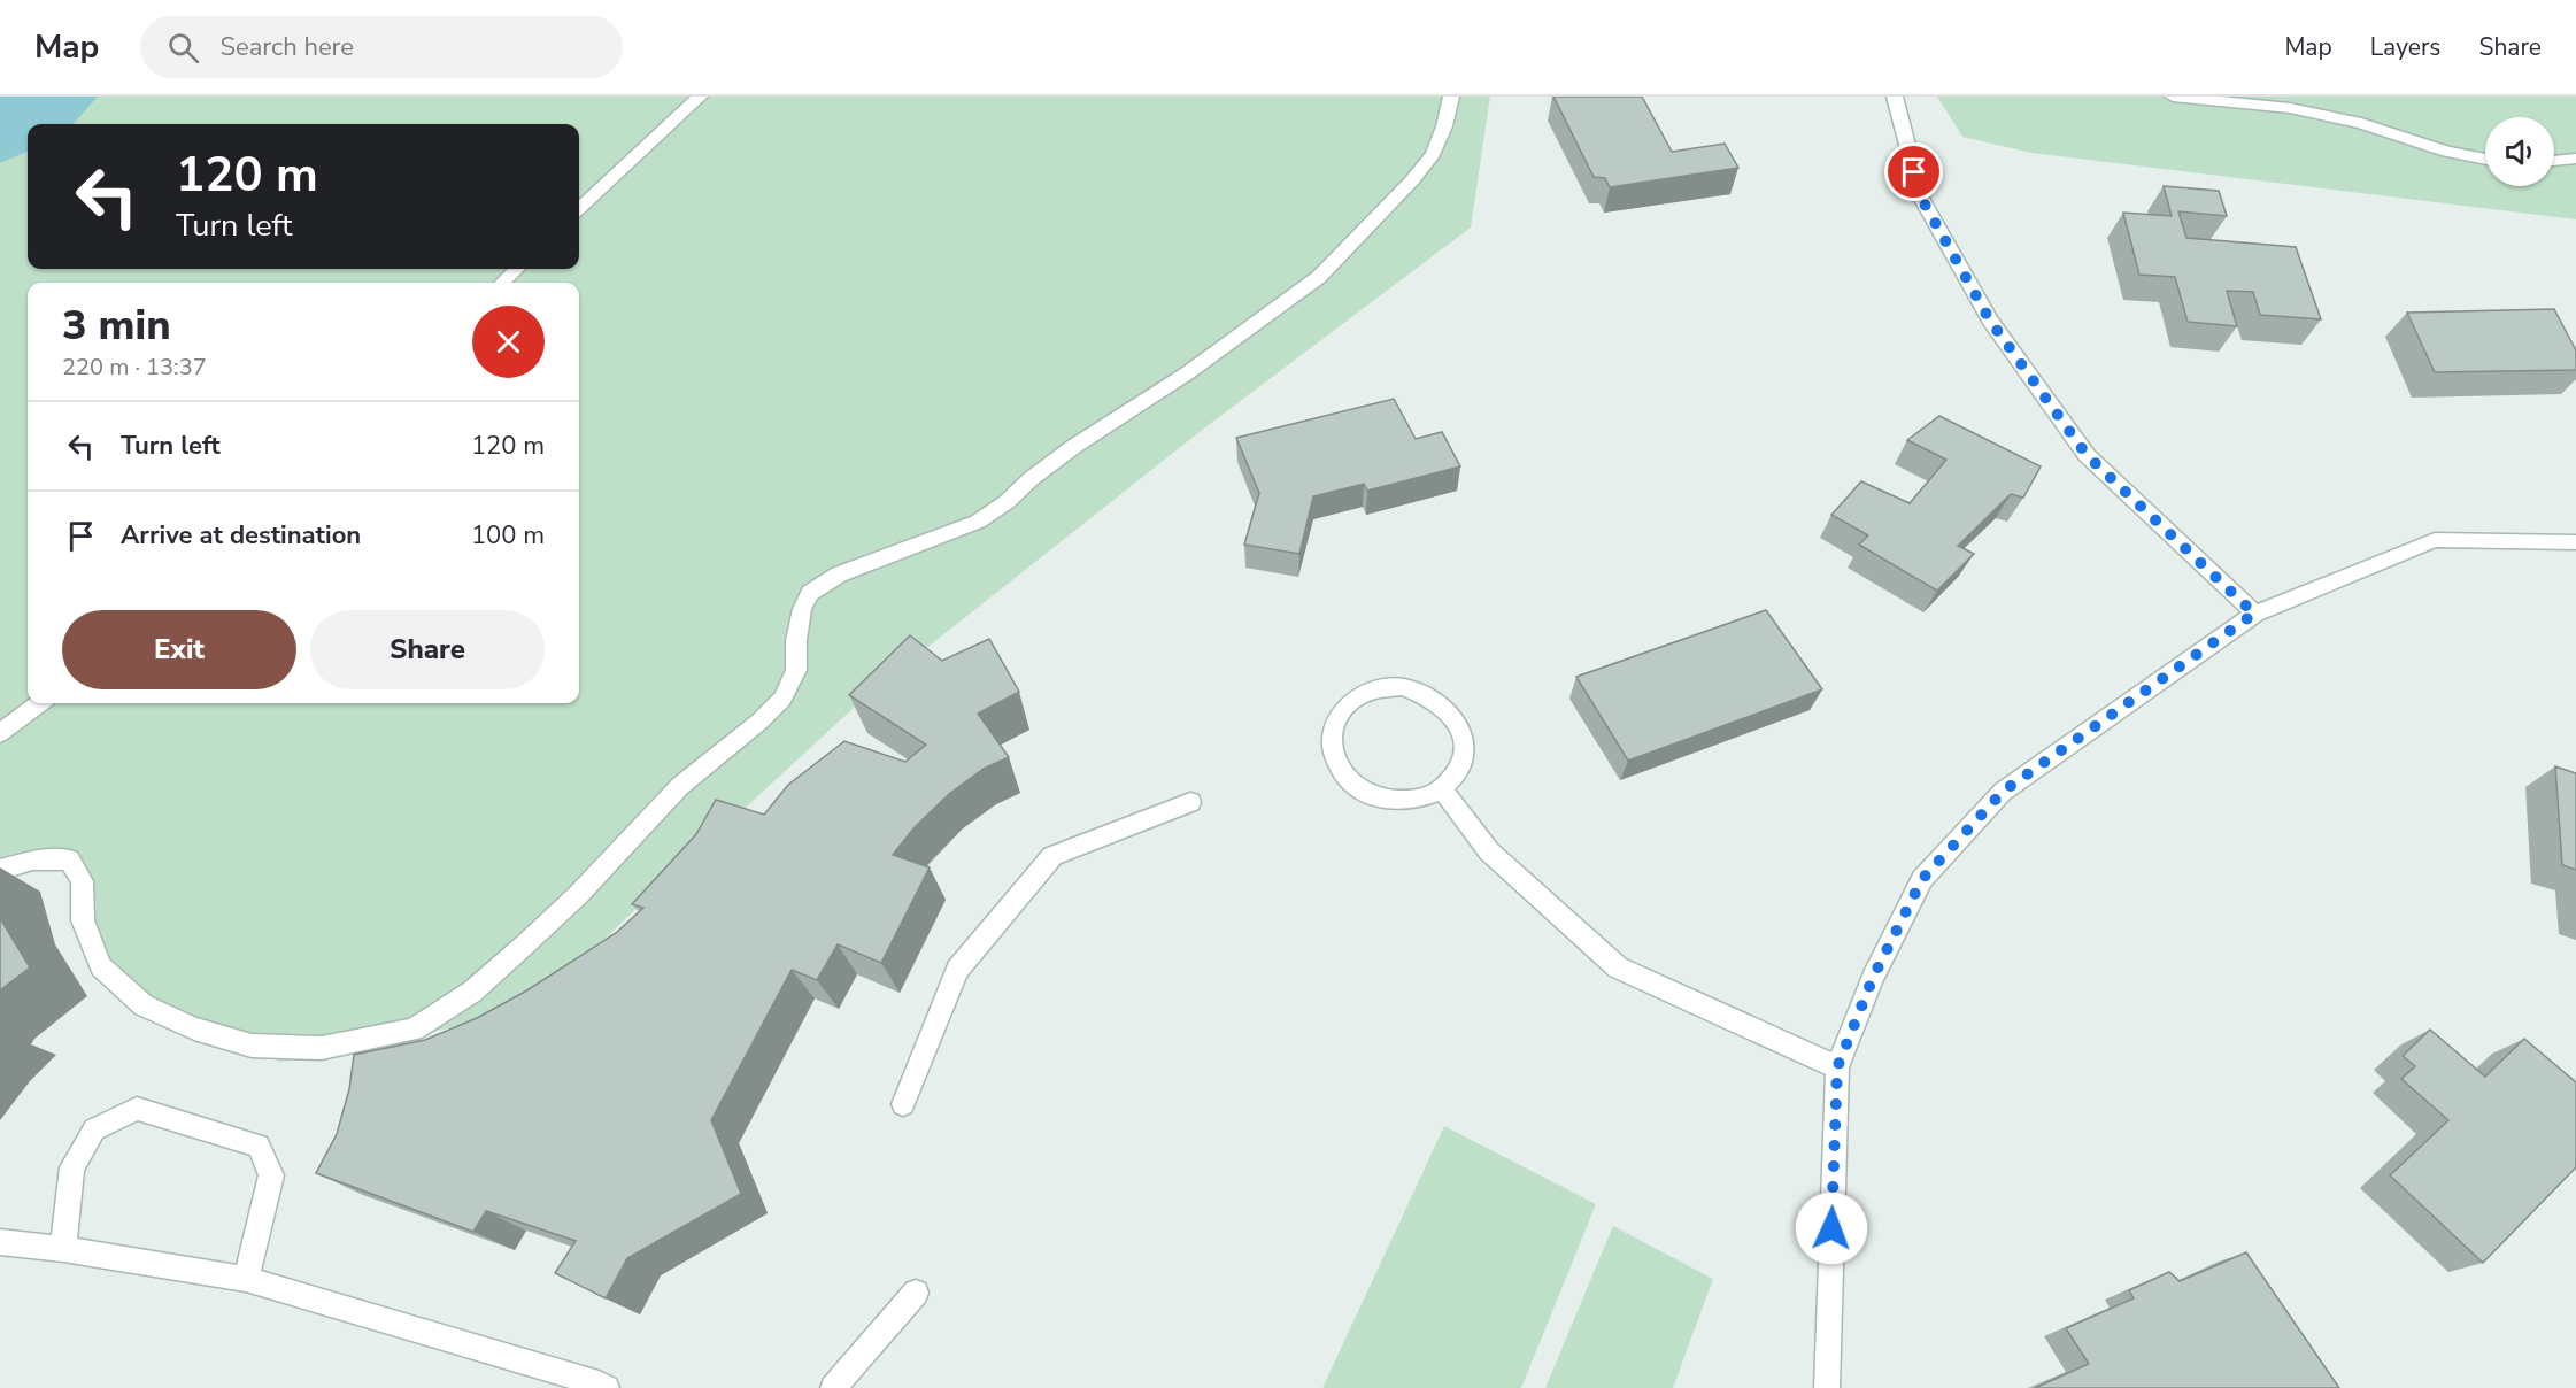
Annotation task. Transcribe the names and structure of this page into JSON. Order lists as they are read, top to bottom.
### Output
{
  "page": {
    "header": "Map",
    "search": "Search here",
    "nav": ["Map", "Layers", "Share"],
    "turn": ["120 m", "Turn left"],
    "heading": ["3 min", "220 m · 13:37"],
    "list": [
      {
        "name": "Turn left",
        "value": "120 m"
      },
      {
        "name": "Arrive at destination",
        "value": "100 m"
      }
    ],
    "buttons": ["Exit", "Share"]
  }
}
